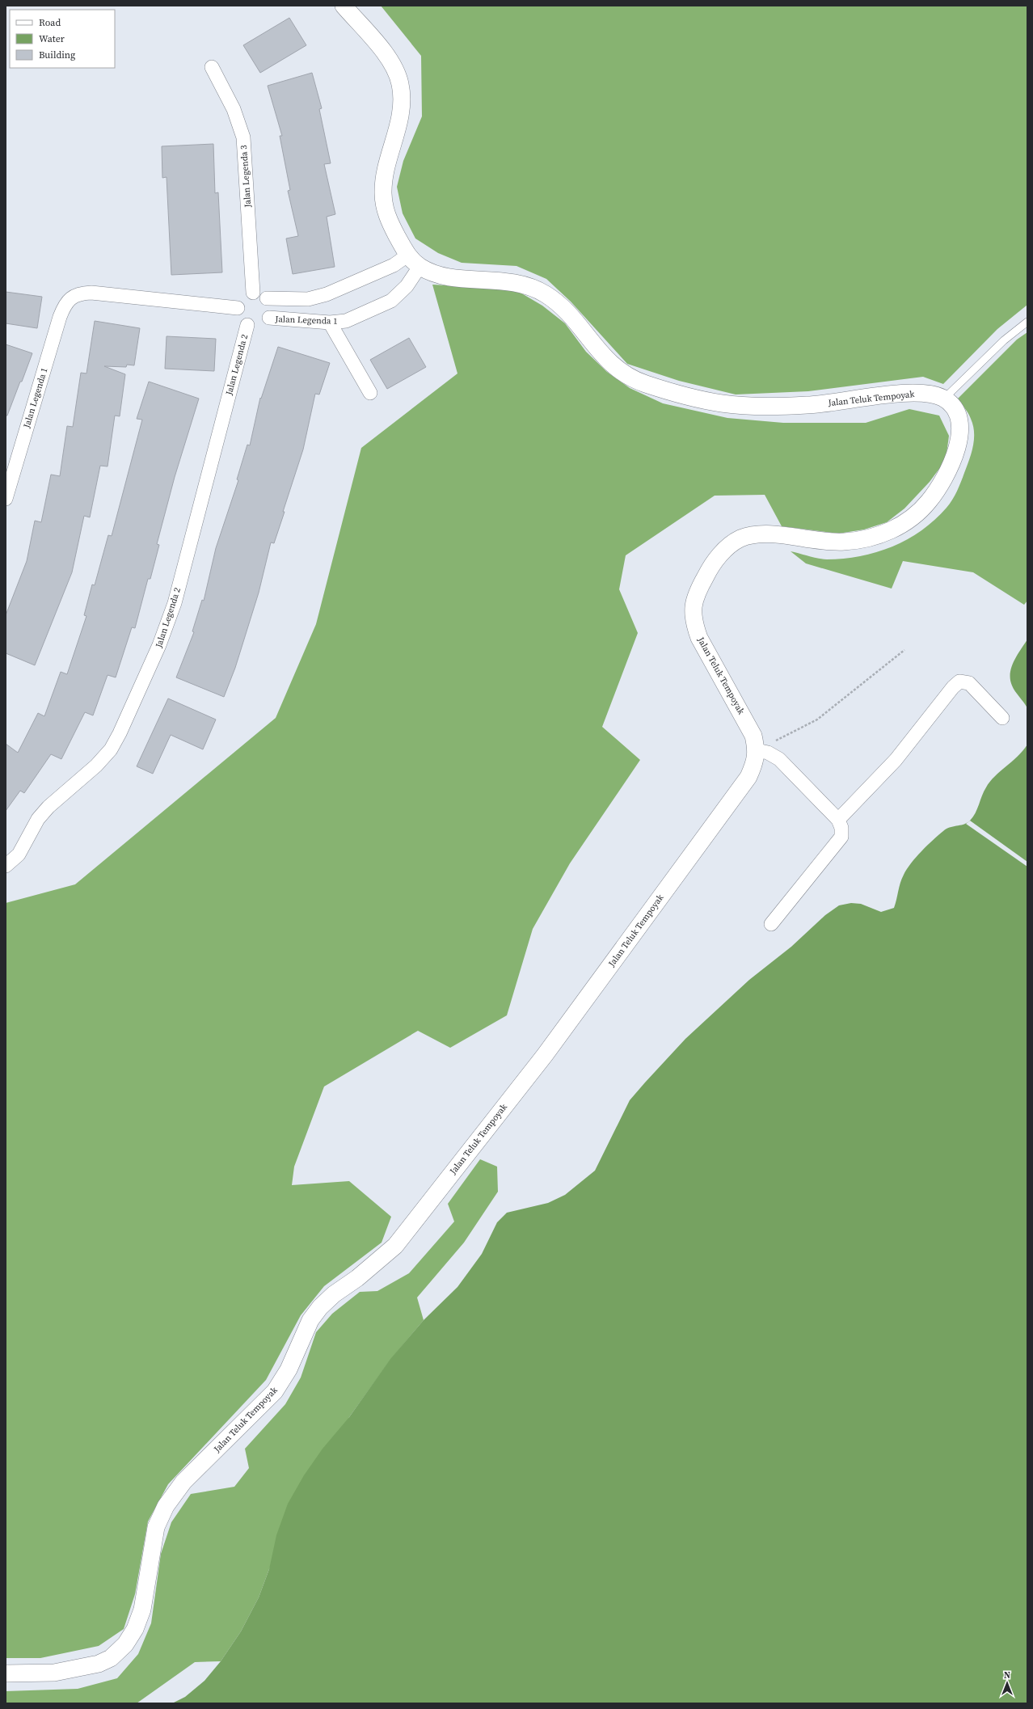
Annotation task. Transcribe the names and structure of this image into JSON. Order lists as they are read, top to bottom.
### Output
{
  "streets": {
    "street": [
      "Jalan Legenda 3",
      "Jalan Legenda 1",
      "Jalan Legenda 2",
      "Jalan Teluk Tempoyak"
    ]
  },
  "crossings": [
    ["Jalan Legenda 3", "Jalan Legenda 1"],
    ["Jalan Legenda 3", "Jalan Legenda 2"],
    ["Jalan Legenda 1", "Jalan Legenda 2"],
    ["Jalan Legenda 1", "Jalan Teluk Tempoyak"]
  ],
  "legend": ["Road", "Water", "Building"],
  "north": "top"
}
